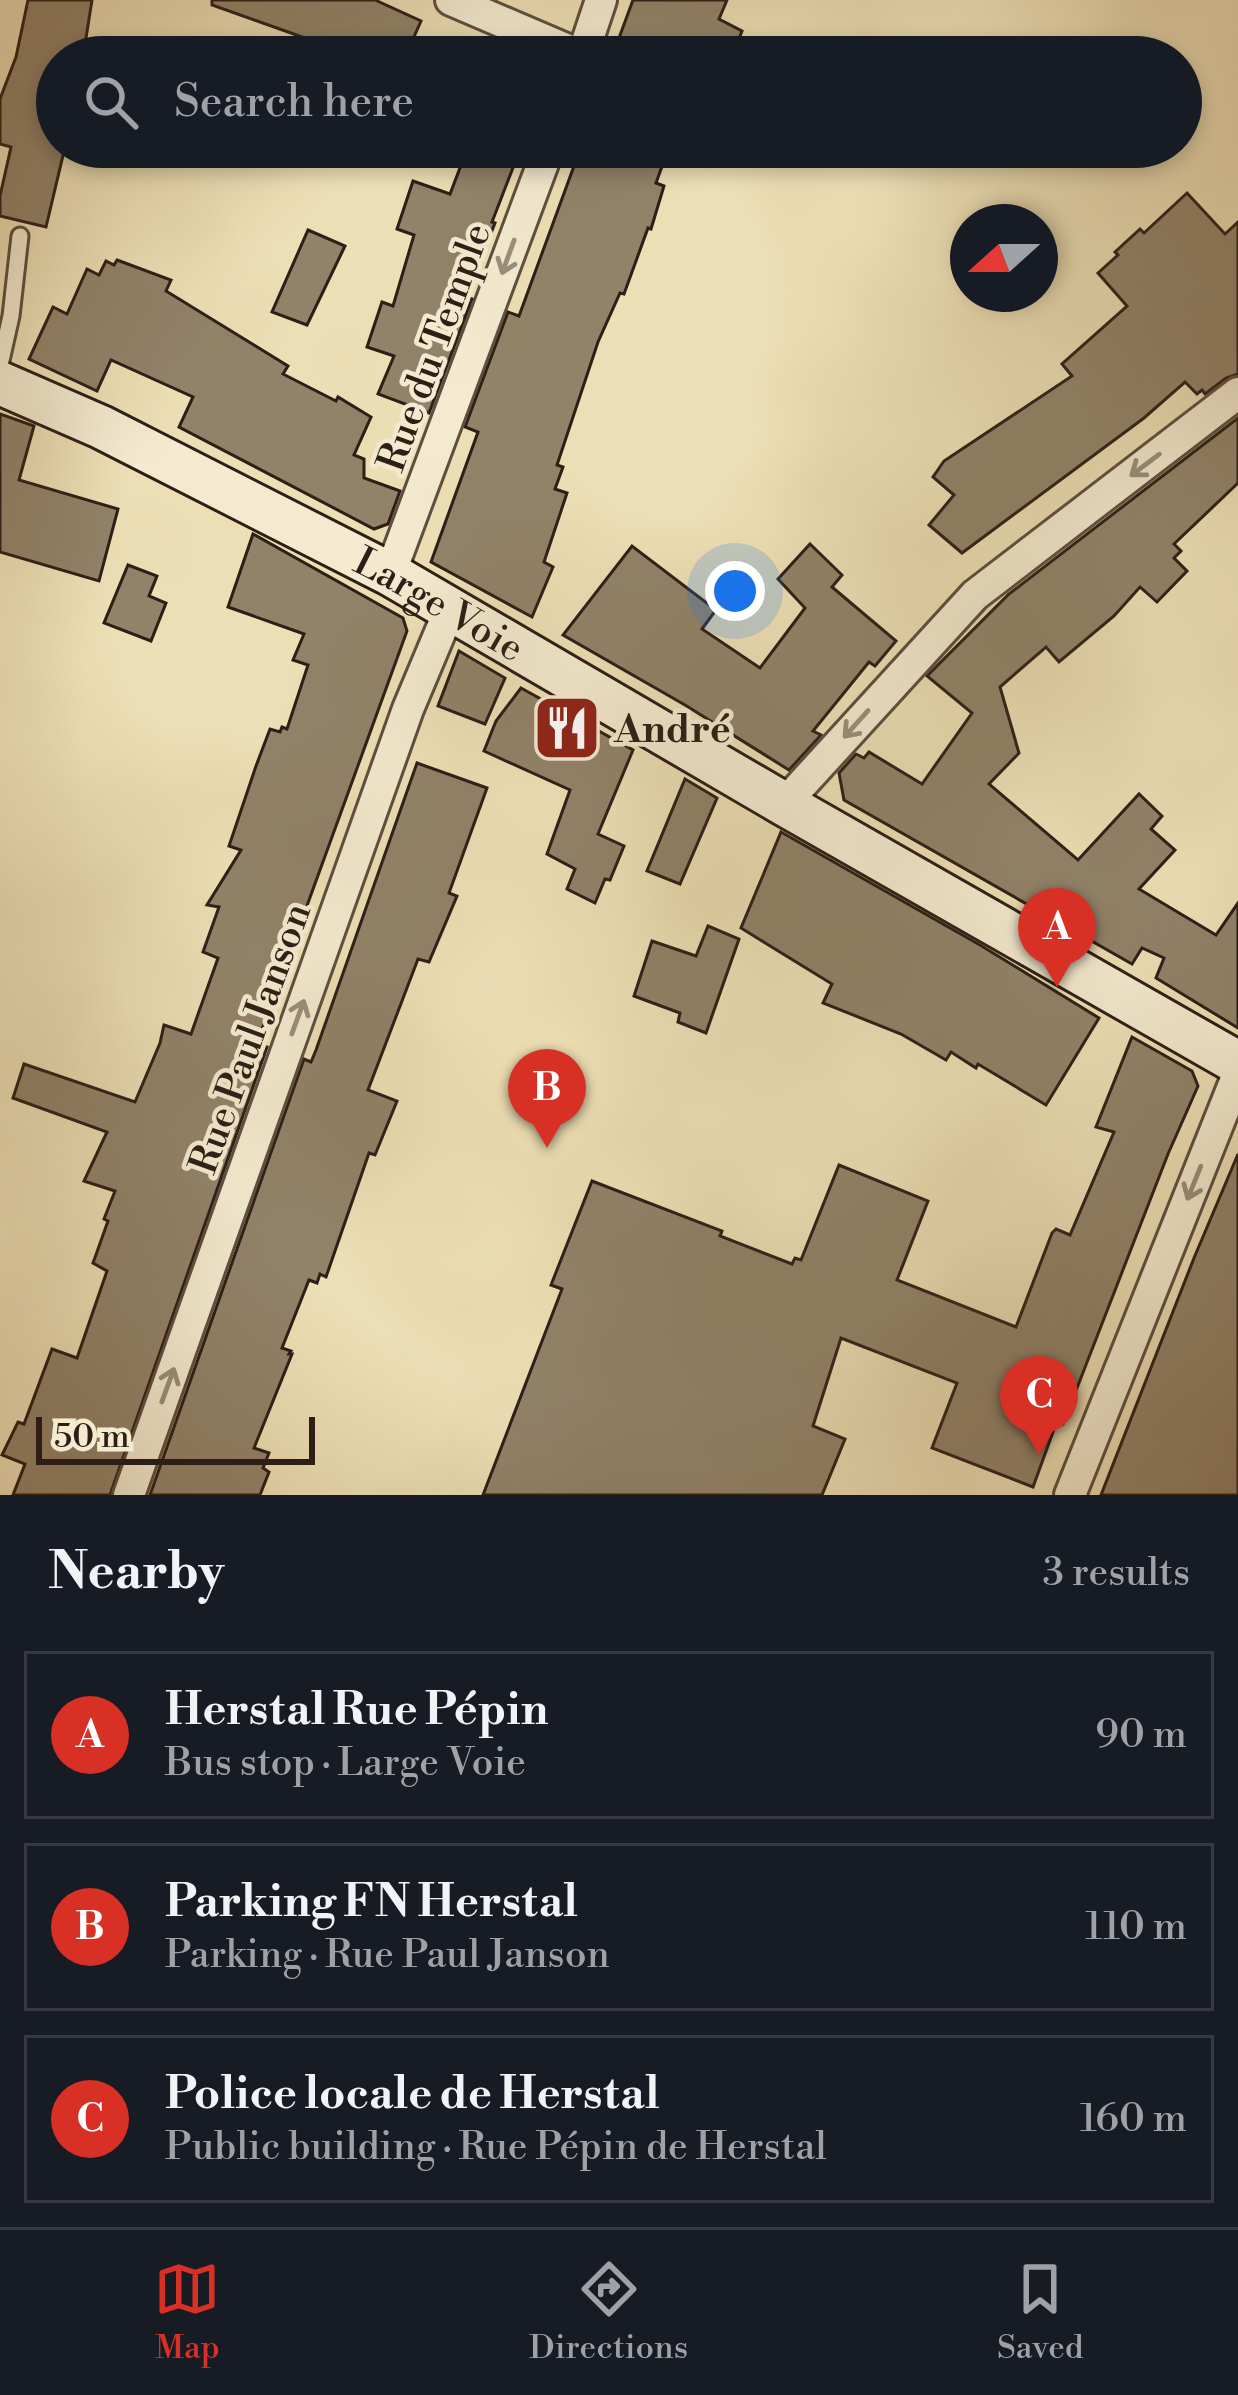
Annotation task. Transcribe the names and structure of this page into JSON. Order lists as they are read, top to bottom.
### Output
{
  "streets": {
    "street": ["Rue du Temple", "Large Voie", "Rue Paul Janson"]
  },
  "crossings": [
    ["Rue du Temple", "Large Voie"],
    ["Large Voie", "Rue Paul Janson"]
  ],
  "one_way": ["Rue du Temple", "Rue Paul Janson"],
  "places": {
    "restaurant": ["André"]
  },
  "scale_bar": "50 m",
  "north": "left",
  "page": {
    "search": "Search here",
    "pins": ["A", "B", "C"],
    "scale": "50 m",
    "heading": ["Nearby", "3 results"],
    "list": [
      {
        "mark": "A",
        "name": "Herstal Rue Pépin",
        "note": "Bus stop · Large Voie",
        "value": "90 m"
      },
      {
        "mark": "B",
        "name": "Parking FN Herstal",
        "note": "Parking · Rue Paul Janson",
        "value": "110 m"
      },
      {
        "mark": "C",
        "name": "Police locale de Herstal",
        "note": "Public building · Rue Pépin de Herstal",
        "value": "160 m"
      }
    ],
    "nav": ["Map", "Directions", "Saved"]
  }
}
